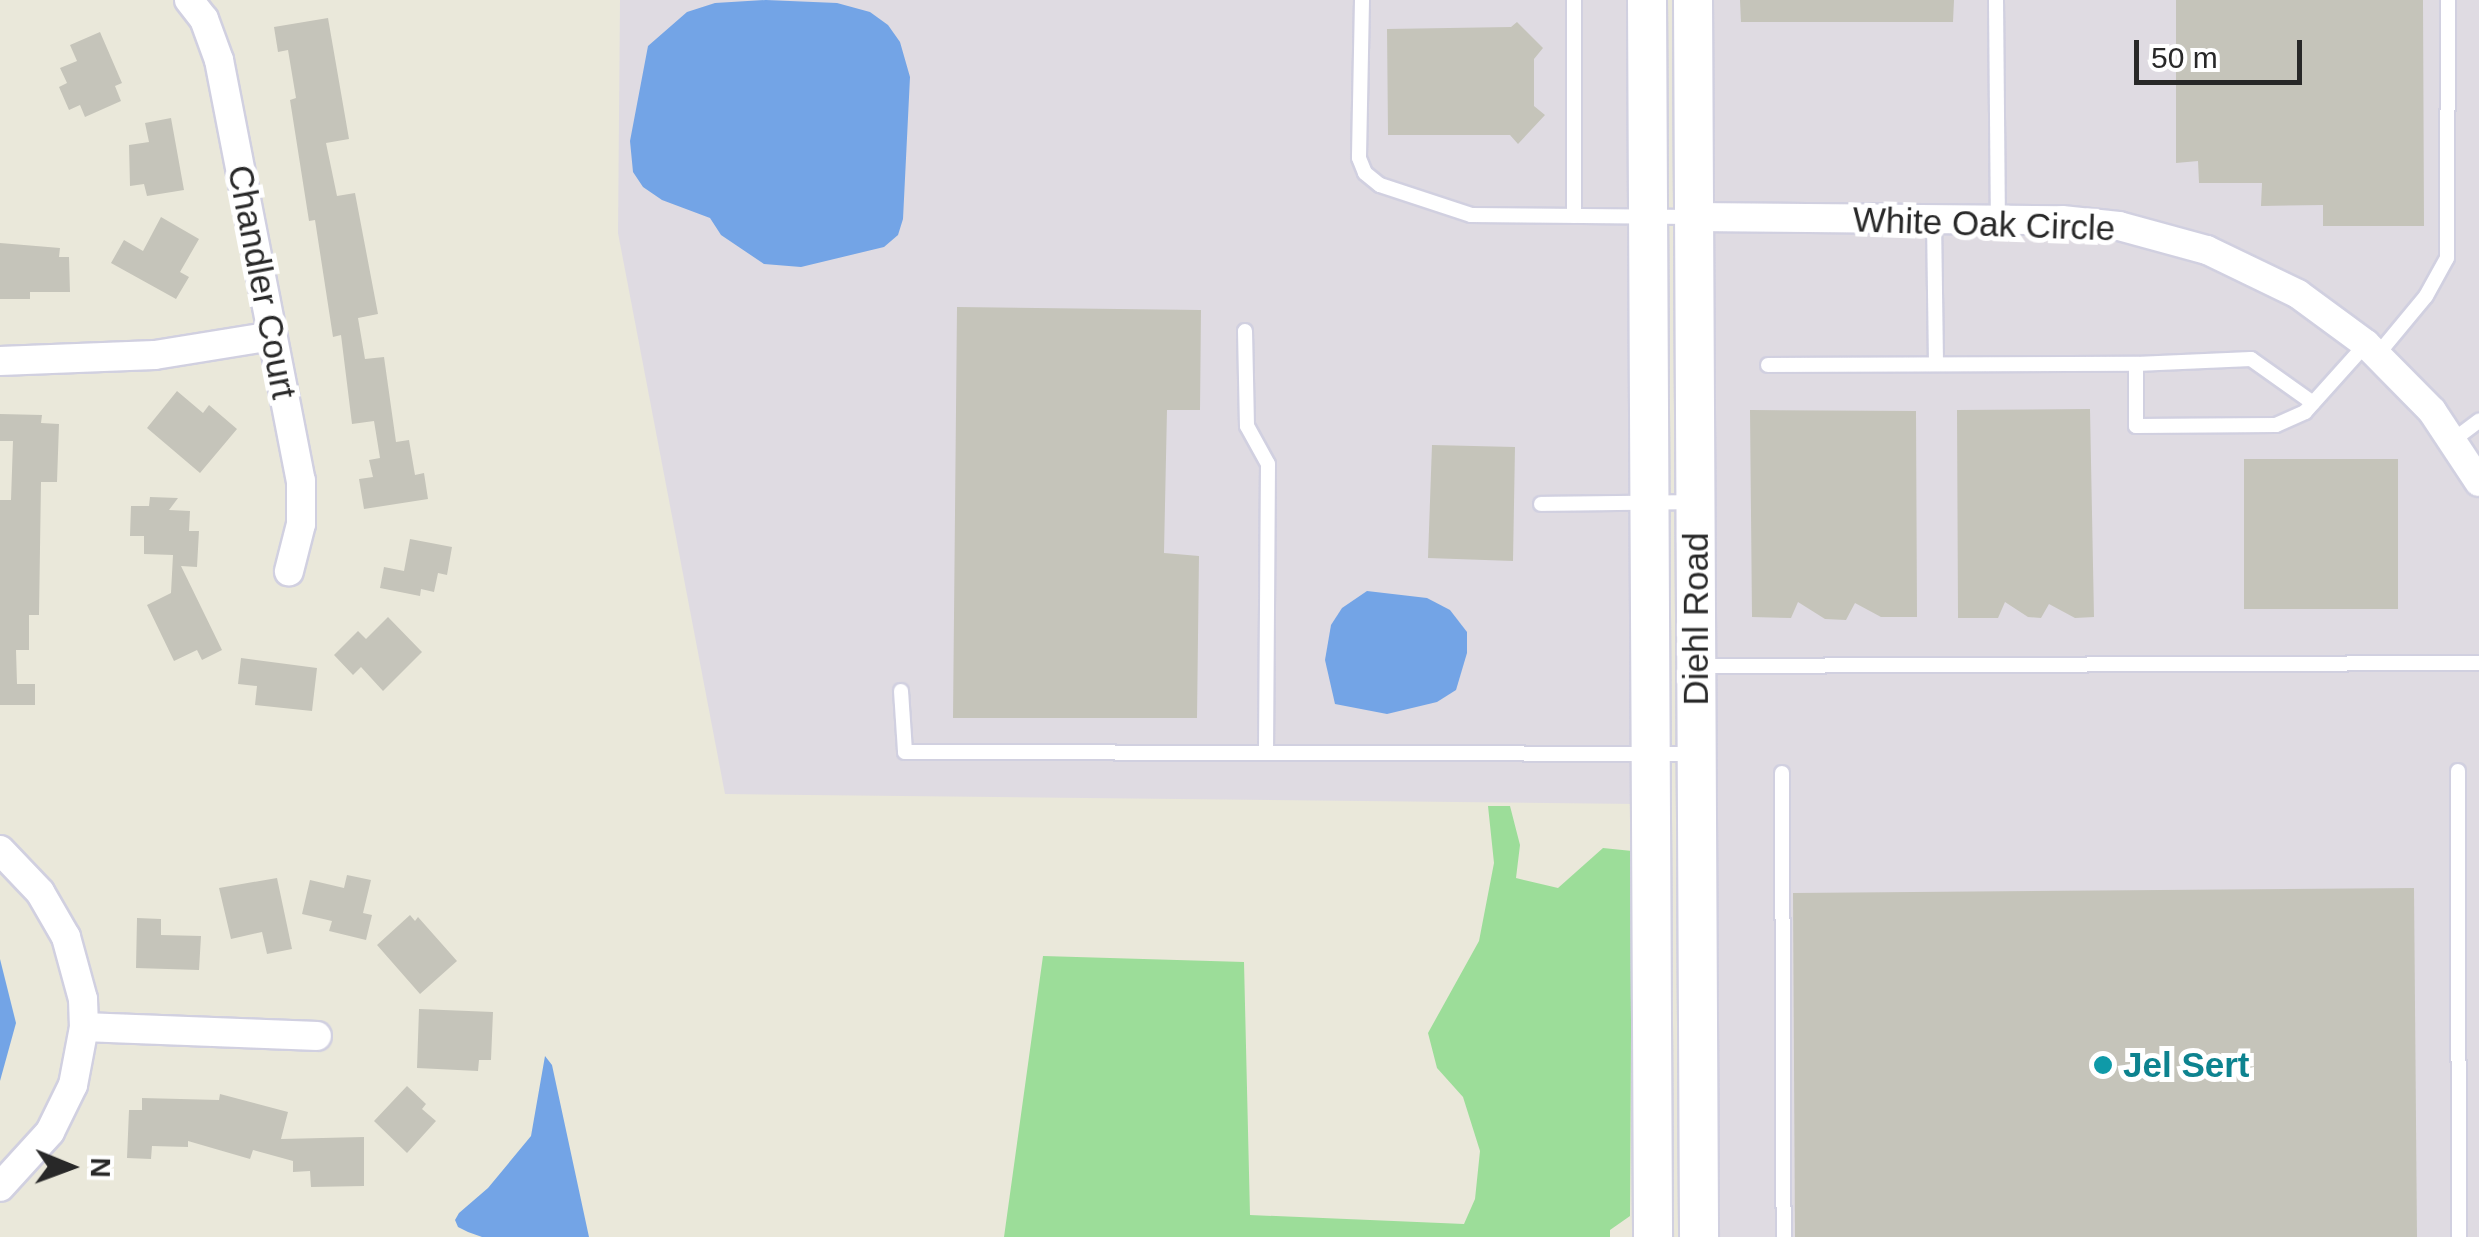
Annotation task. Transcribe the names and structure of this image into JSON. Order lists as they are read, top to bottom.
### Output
{
  "streets": {
    "street": ["White Oak Circle", "Chandler Court", "Diehl Road"]
  },
  "crossings": [
    ["White Oak Circle", "Diehl Road"]
  ],
  "places": ["Jel Sert"],
  "scale_bar": "50 m",
  "north": "right"
}
